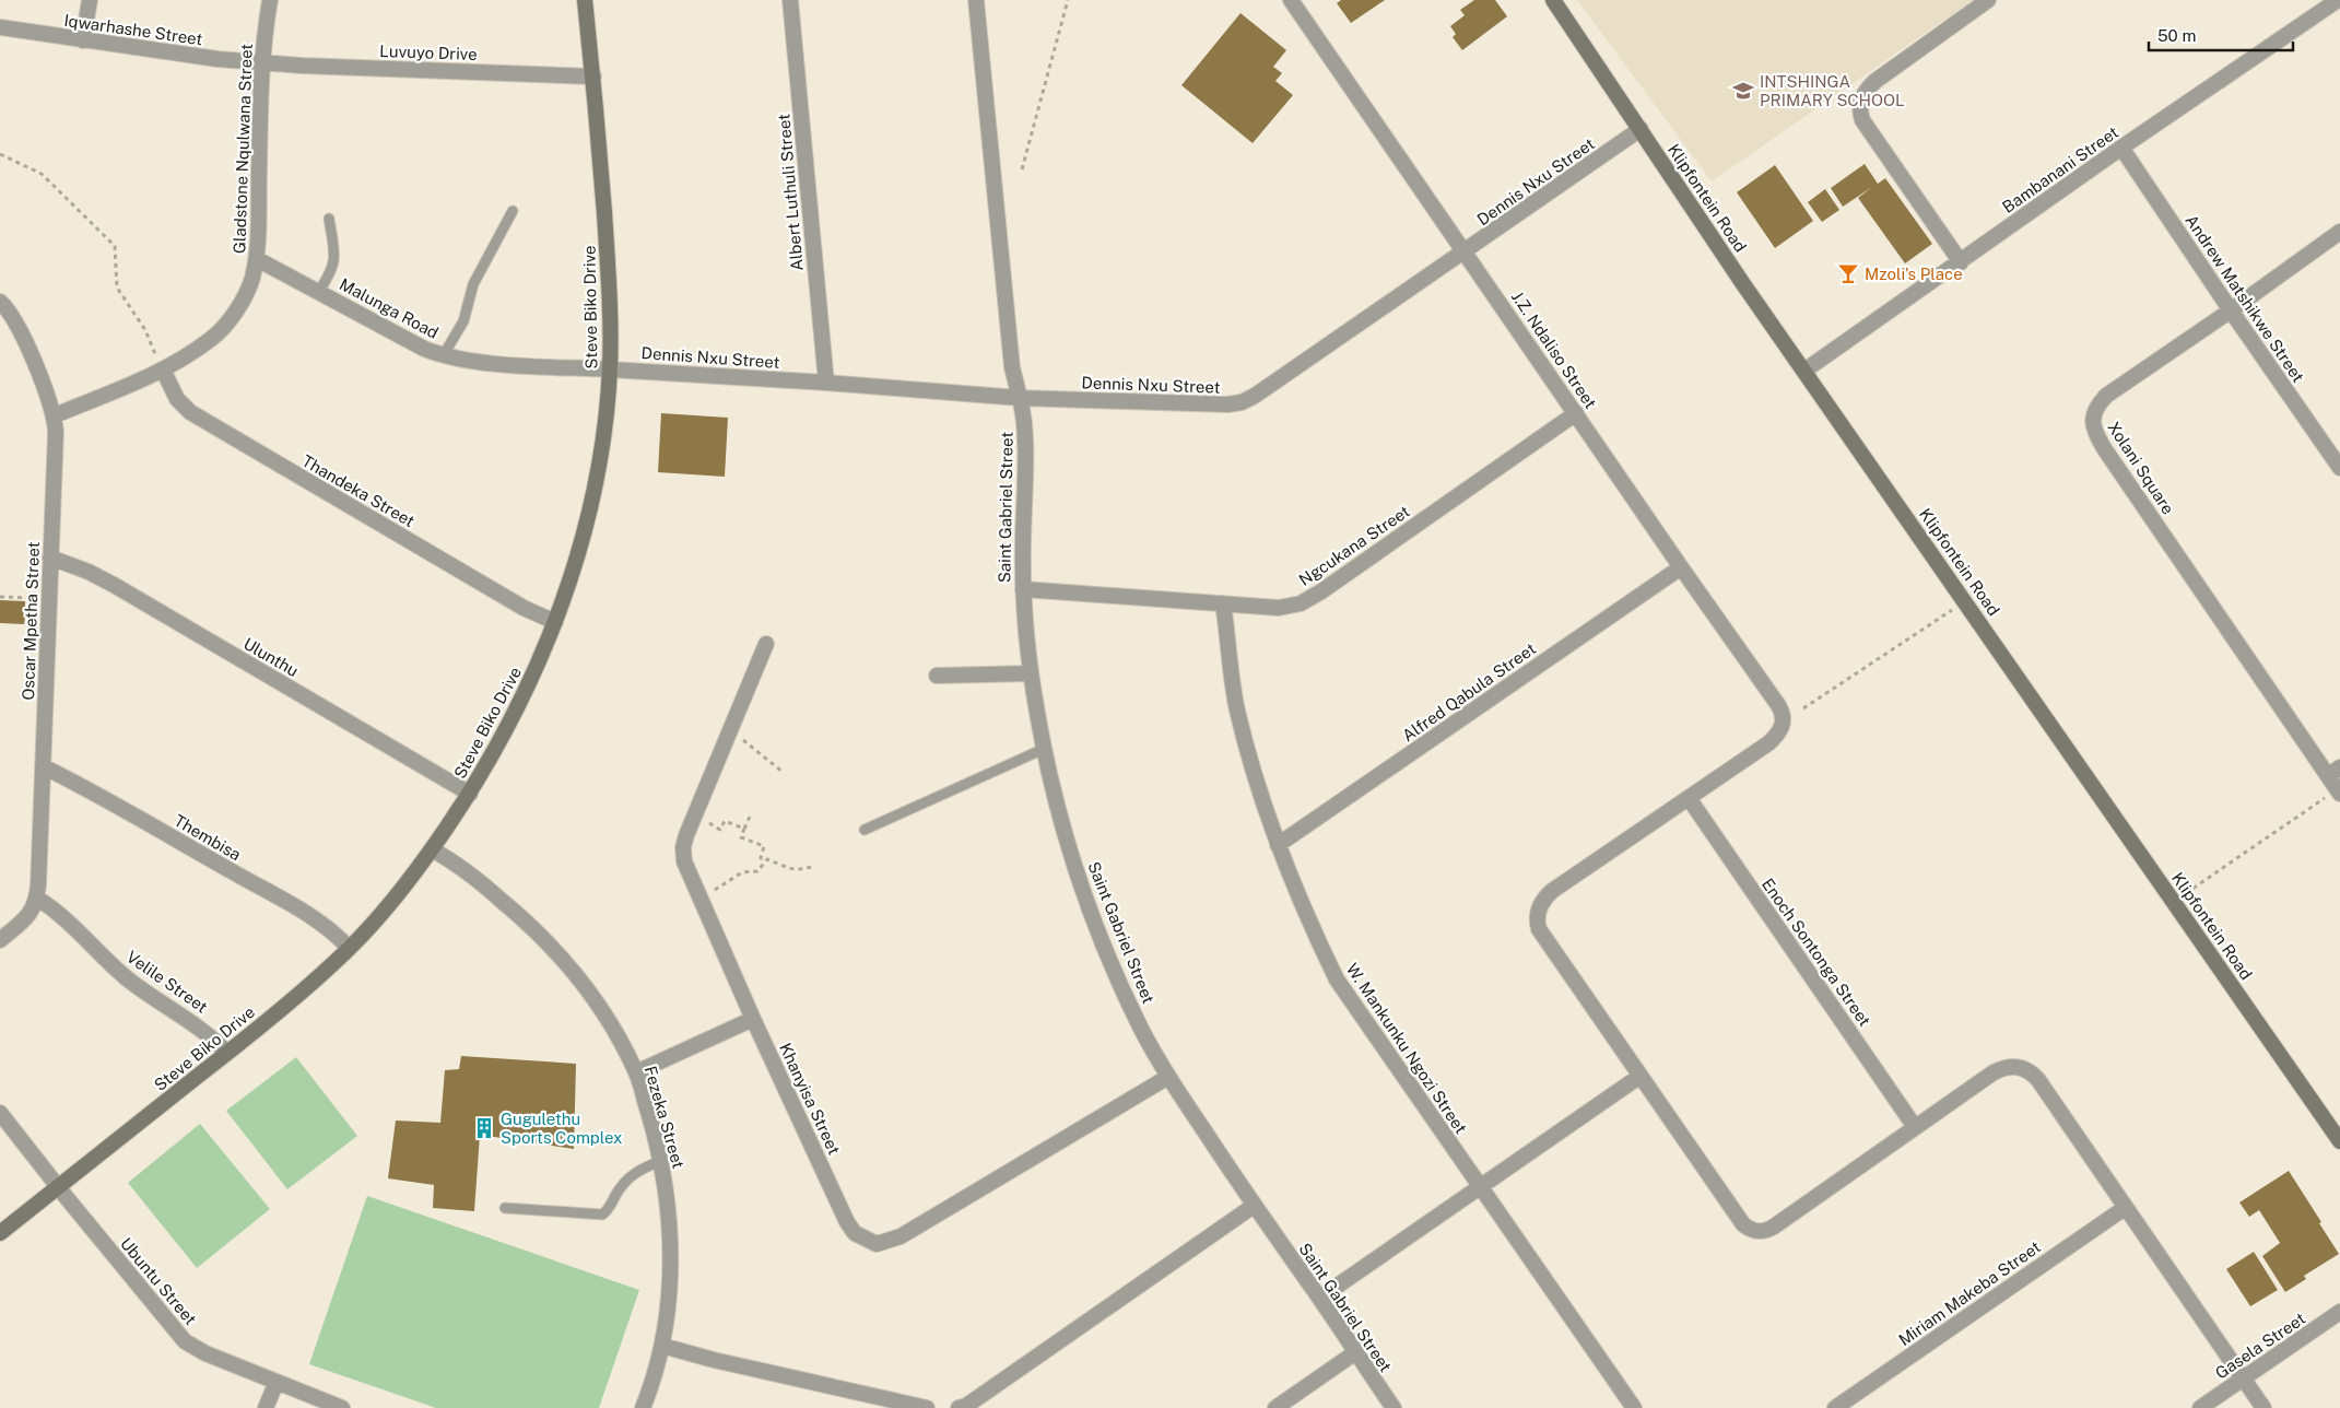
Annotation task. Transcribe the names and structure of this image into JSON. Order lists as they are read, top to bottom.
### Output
{
  "streets": {
    "main road": ["Klipfontein Road", "Steve Biko Drive"],
    "street": [
      "Iqwarhashe Street",
      "Luvuyo Drive",
      "Gladstone Nqulwana Street",
      "Bambanani Street",
      "Dennis Nxu Street",
      "Albert Luthuli Street",
      "Andrew Matshikwe Street",
      "Malunga Road",
      "J.Z. Ndaliso Street",
      "Xolani Square",
      "Thandeka Street",
      "Saint Gabriel Street",
      "Ngcukana Street",
      "Oscar Mpetha Street",
      "Ulunthu",
      "Alfred Qabula Street",
      "Thembisa",
      "Enoch Sontonga Street",
      "Velile Street",
      "W. Mankunku Ngozi Street",
      "Khanyisa Street",
      "Fezeka Street",
      "Ubuntu Street",
      "Miriam Makeba Street",
      "Gasela Street"
    ]
  },
  "crossings": [
    ["Iqwarhashe Street", "Luvuyo Drive"],
    ["Iqwarhashe Street", "Gladstone Nqulwana Street"],
    ["Luvuyo Drive", "Gladstone Nqulwana Street"],
    ["Luvuyo Drive", "Steve Biko Drive"],
    ["Gladstone Nqulwana Street", "Malunga Road"],
    ["Gladstone Nqulwana Street", "Thandeka Street"],
    ["Gladstone Nqulwana Street", "Oscar Mpetha Street"],
    ["Bambanani Street", "Klipfontein Road"],
    ["Bambanani Street", "Andrew Matshikwe Street"],
    ["Dennis Nxu Street", "Albert Luthuli Street"],
    ["Dennis Nxu Street", "Klipfontein Road"],
    ["Dennis Nxu Street", "Steve Biko Drive"],
    ["Dennis Nxu Street", "Malunga Road"],
    ["Dennis Nxu Street", "J.Z. Ndaliso Street"],
    ["Dennis Nxu Street", "Saint Gabriel Street"],
    ["Andrew Matshikwe Street", "Xolani Square"],
    ["Steve Biko Drive", "Malunga Road"],
    ["Steve Biko Drive", "Thandeka Street"],
    ["Steve Biko Drive", "Ulunthu"],
    ["Steve Biko Drive", "Thembisa"],
    ["Steve Biko Drive", "Velile Street"],
    ["Steve Biko Drive", "Fezeka Street"],
    ["Steve Biko Drive", "Ubuntu Street"],
    ["J.Z. Ndaliso Street", "Ngcukana Street"],
    ["J.Z. Ndaliso Street", "Alfred Qabula Street"],
    ["J.Z. Ndaliso Street", "Enoch Sontonga Street"],
    ["Saint Gabriel Street", "Ngcukana Street"],
    ["Saint Gabriel Street", "Khanyisa Street"],
    ["Ngcukana Street", "W. Mankunku Ngozi Street"],
    ["Oscar Mpetha Street", "Ulunthu"],
    ["Oscar Mpetha Street", "Thembisa"],
    ["Oscar Mpetha Street", "Velile Street"],
    ["Alfred Qabula Street", "W. Mankunku Ngozi Street"]
  ],
  "places": {
    "school or university": ["INTSHINGA PRIMARY SCHOOL"],
    "bar": ["Mzoli's Place"],
    "building": ["Gugulethu Sports Complex"]
  },
  "scale_bar": "50 m"
}
